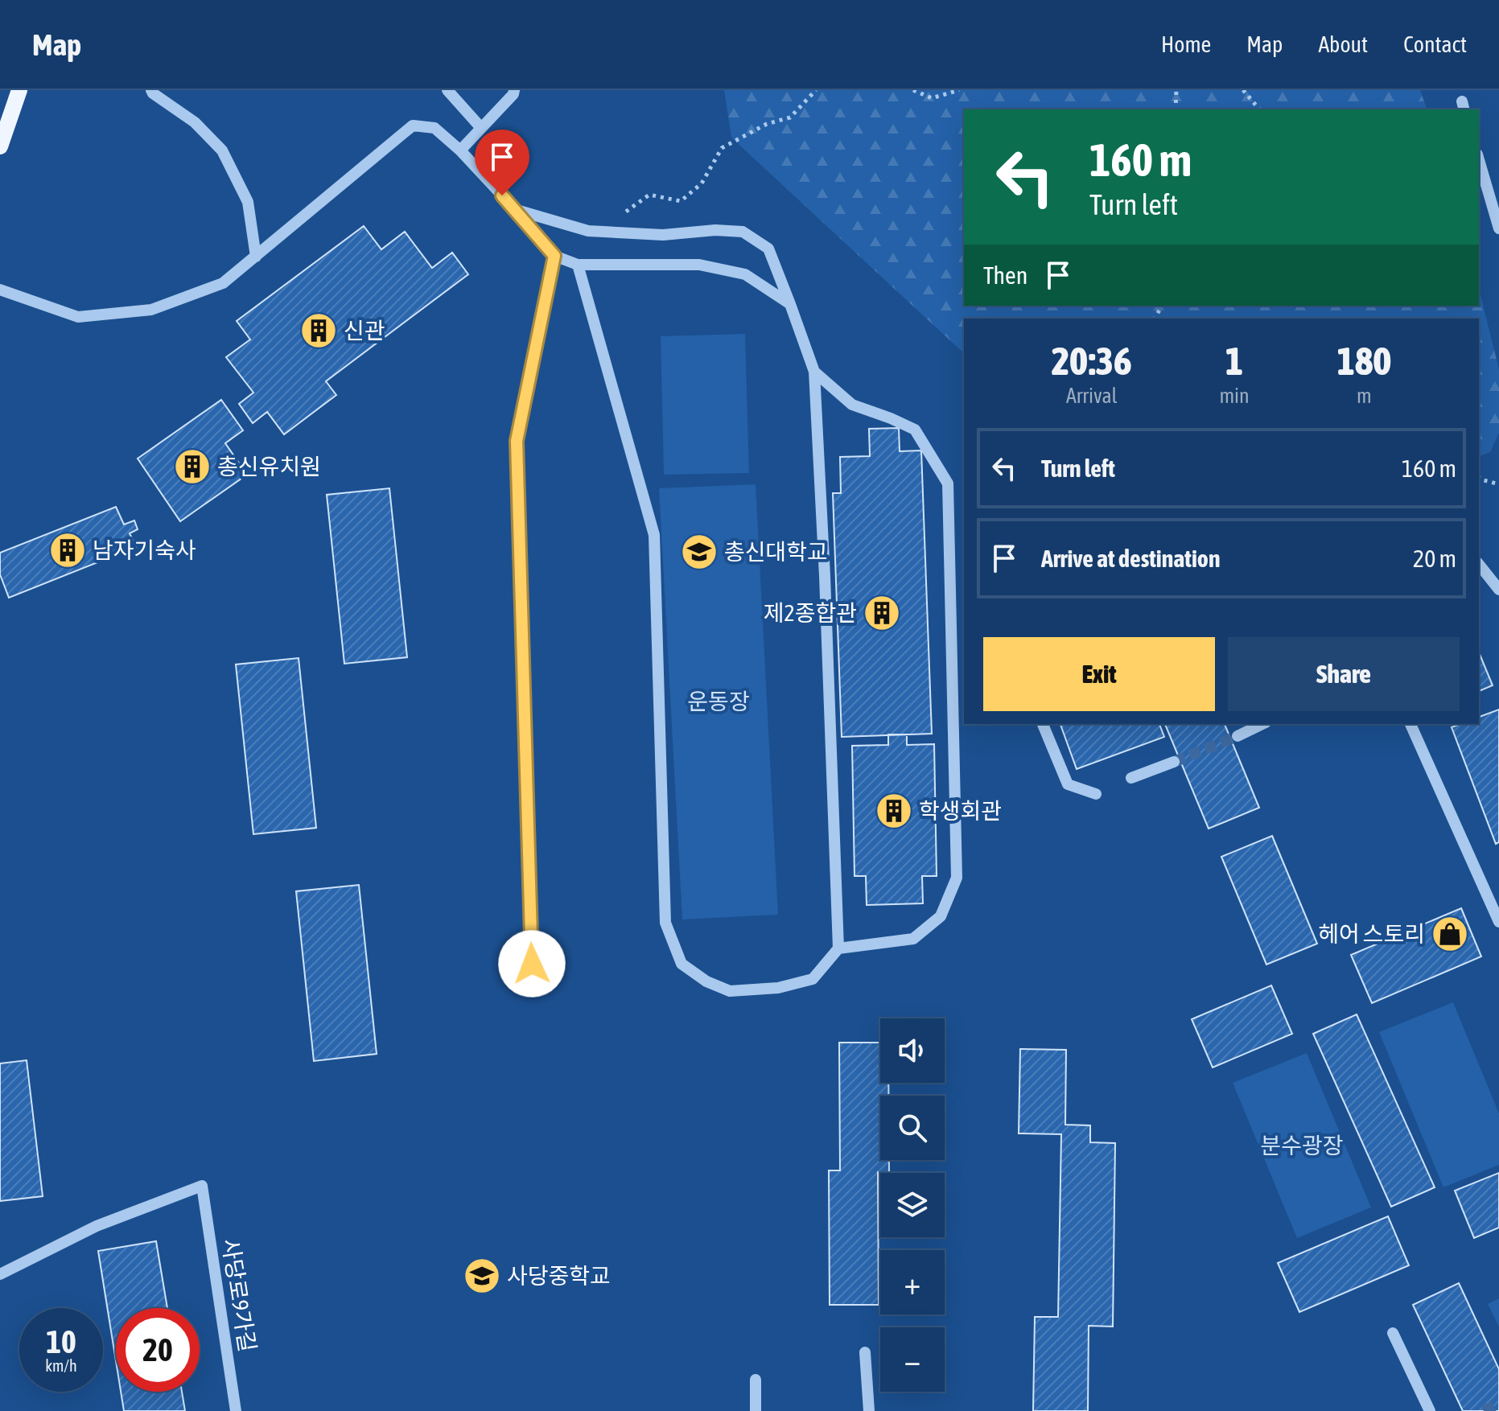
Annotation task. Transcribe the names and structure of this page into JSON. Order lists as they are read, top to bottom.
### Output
{
  "streets": {
    "street": ["사당로9가길"]
  },
  "parks": ["운동장", "분수광장"],
  "places": {
    "building": [
      "신관",
      "총신유치원",
      "남자기숙사",
      "제2종합관",
      "학생회관"
    ],
    "school or university": ["총신대학교", "사당중학교"],
    "shop": ["헤어 스토리"]
  },
  "page": {
    "header": "Map",
    "nav": [
      "Home",
      "Map",
      "About",
      "Contact"
    ],
    "turn": ["160 m", "Turn left"],
    "then": "Then",
    "eta": [
      "20:36",
      "Arrival",
      "1",
      "min",
      "180",
      "m"
    ],
    "list": [
      {
        "name": "Turn left",
        "value": "160 m"
      },
      {
        "name": "Arrive at destination",
        "value": "20 m"
      }
    ],
    "buttons": ["Exit", "Share"],
    "map_buttons": ["+", "−"],
    "speed": "10 km/h",
    "limit": "20"
  }
}
